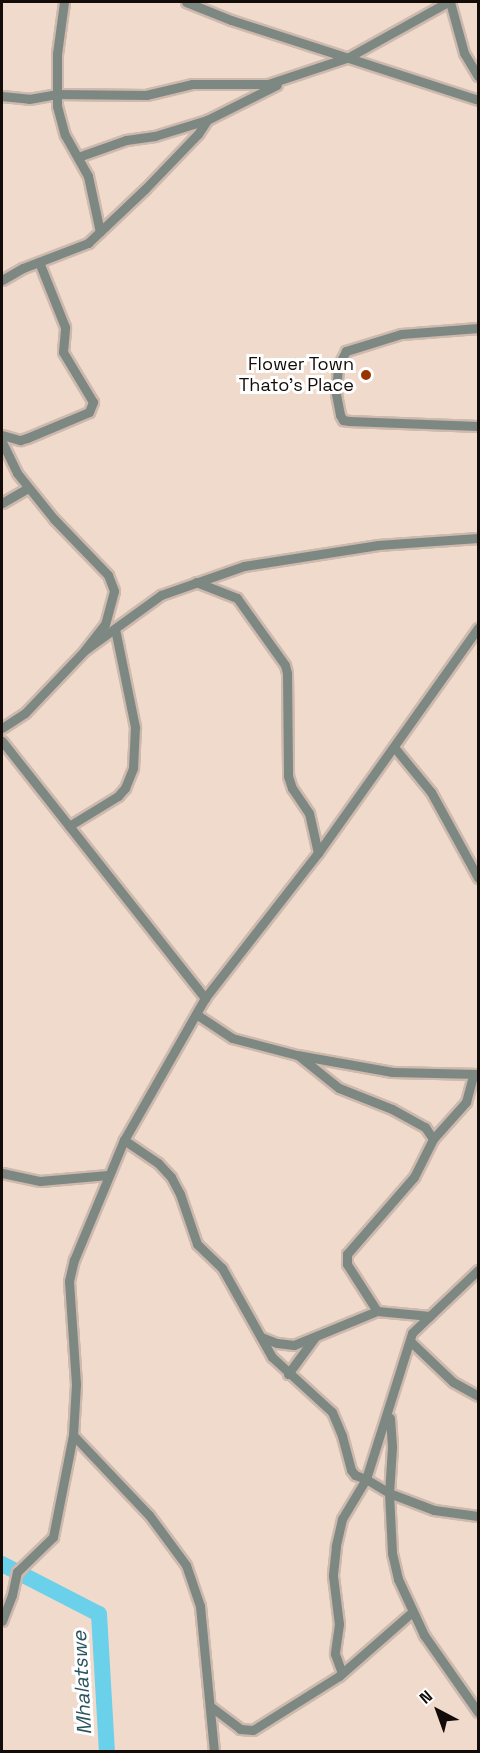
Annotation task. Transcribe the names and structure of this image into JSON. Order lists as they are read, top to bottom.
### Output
{
  "water": ["Mhalatswe"],
  "places": ["Flower Town Thato's Place"],
  "north": "top left"
}
